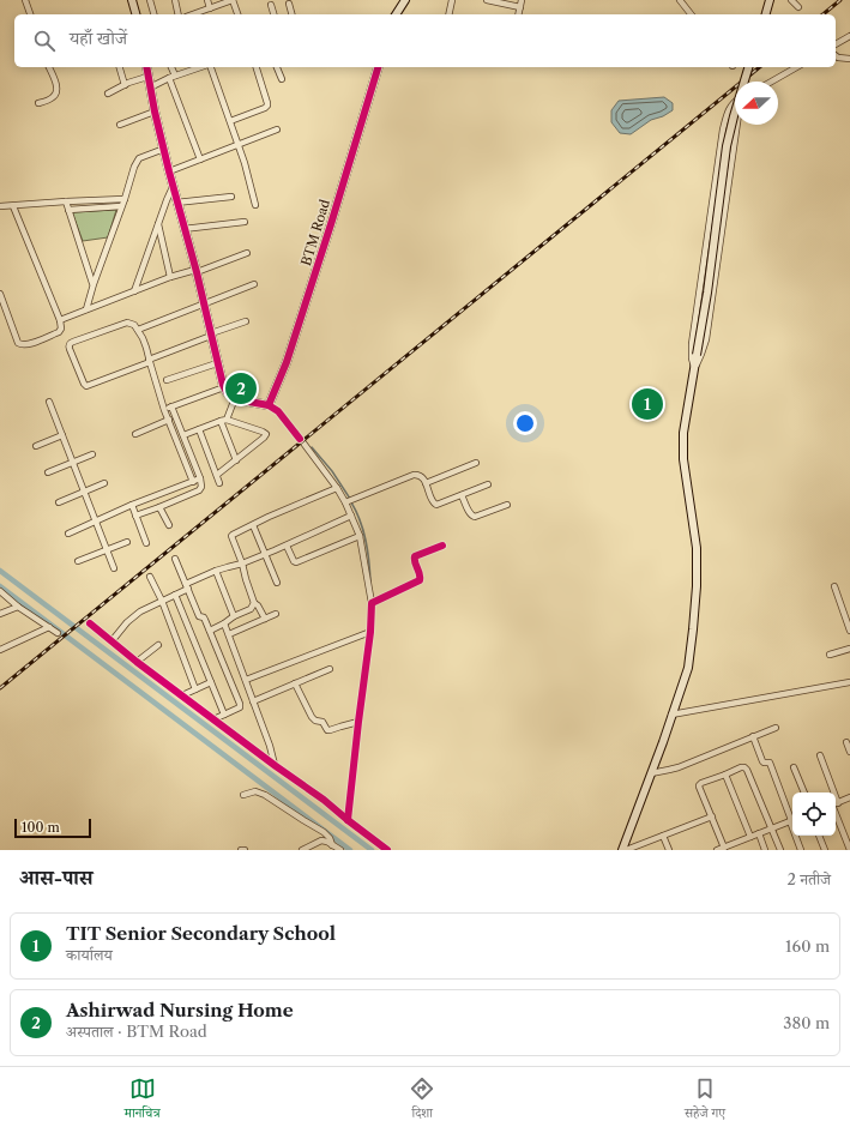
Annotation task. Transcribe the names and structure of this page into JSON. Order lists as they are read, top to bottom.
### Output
{
  "streets": {
    "main road": ["BTM Road"]
  },
  "scale_bar": "100 m",
  "north": "left",
  "page": {
    "search": "यहाँ खोजें",
    "pins": ["2", "1"],
    "scale": "100 m",
    "heading": ["आस-पास", "2 नतीजे"],
    "list": [
      {
        "mark": "1",
        "name": "TIT Senior Secondary School",
        "note": "कार्यालय",
        "value": "160 m"
      },
      {
        "mark": "2",
        "name": "Ashirwad Nursing Home",
        "note": "अस्पताल · BTM Road",
        "value": "380 m"
      }
    ],
    "nav": ["मानचित्र", "दिशा", "सहेजे गए"]
  }
}
